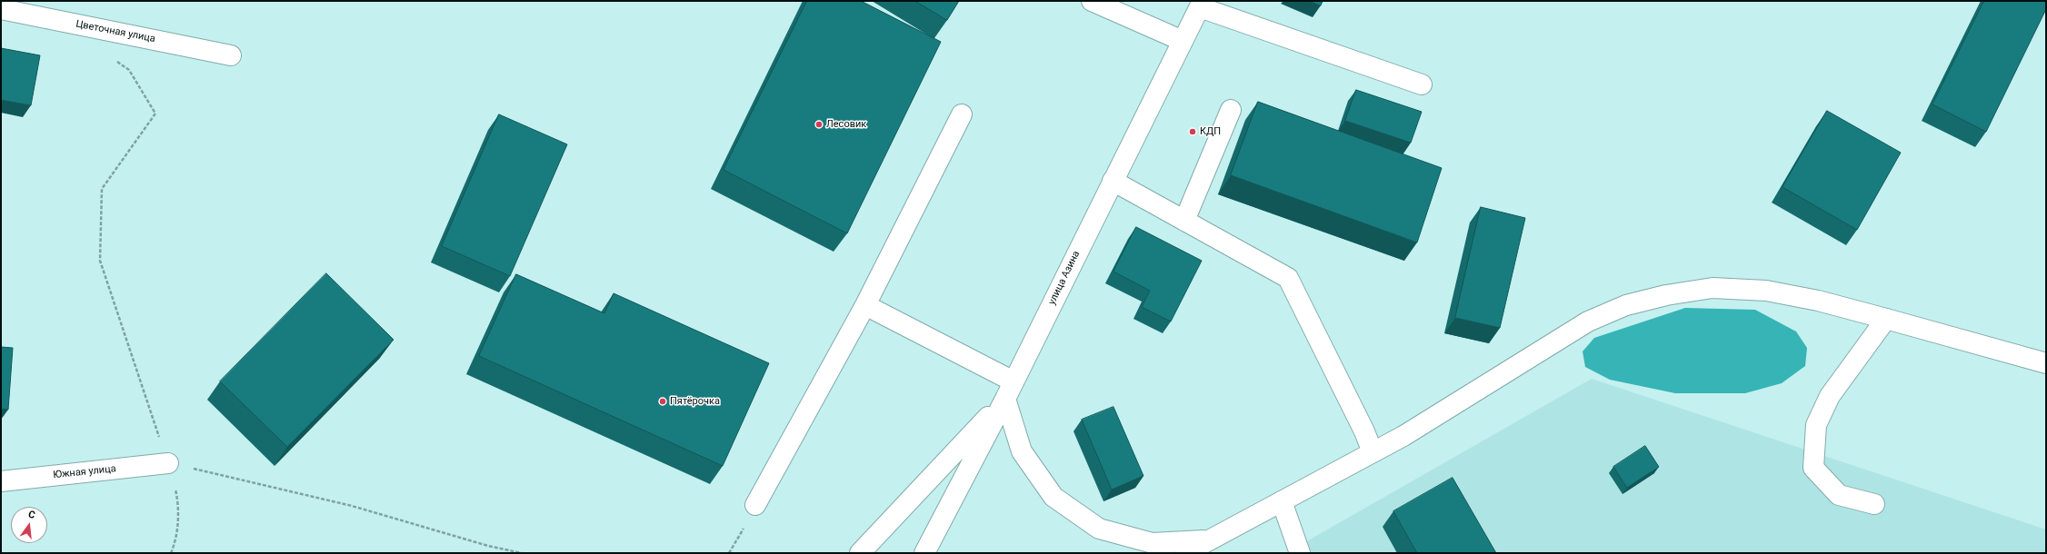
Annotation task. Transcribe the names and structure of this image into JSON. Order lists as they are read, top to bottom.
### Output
{
  "streets": {
    "main road": ["Цветочная улица", "улица Азина", "Южная улица"]
  },
  "places": ["Лесовик", "КДП", "Пятёрочка"],
  "north": "top"
}
